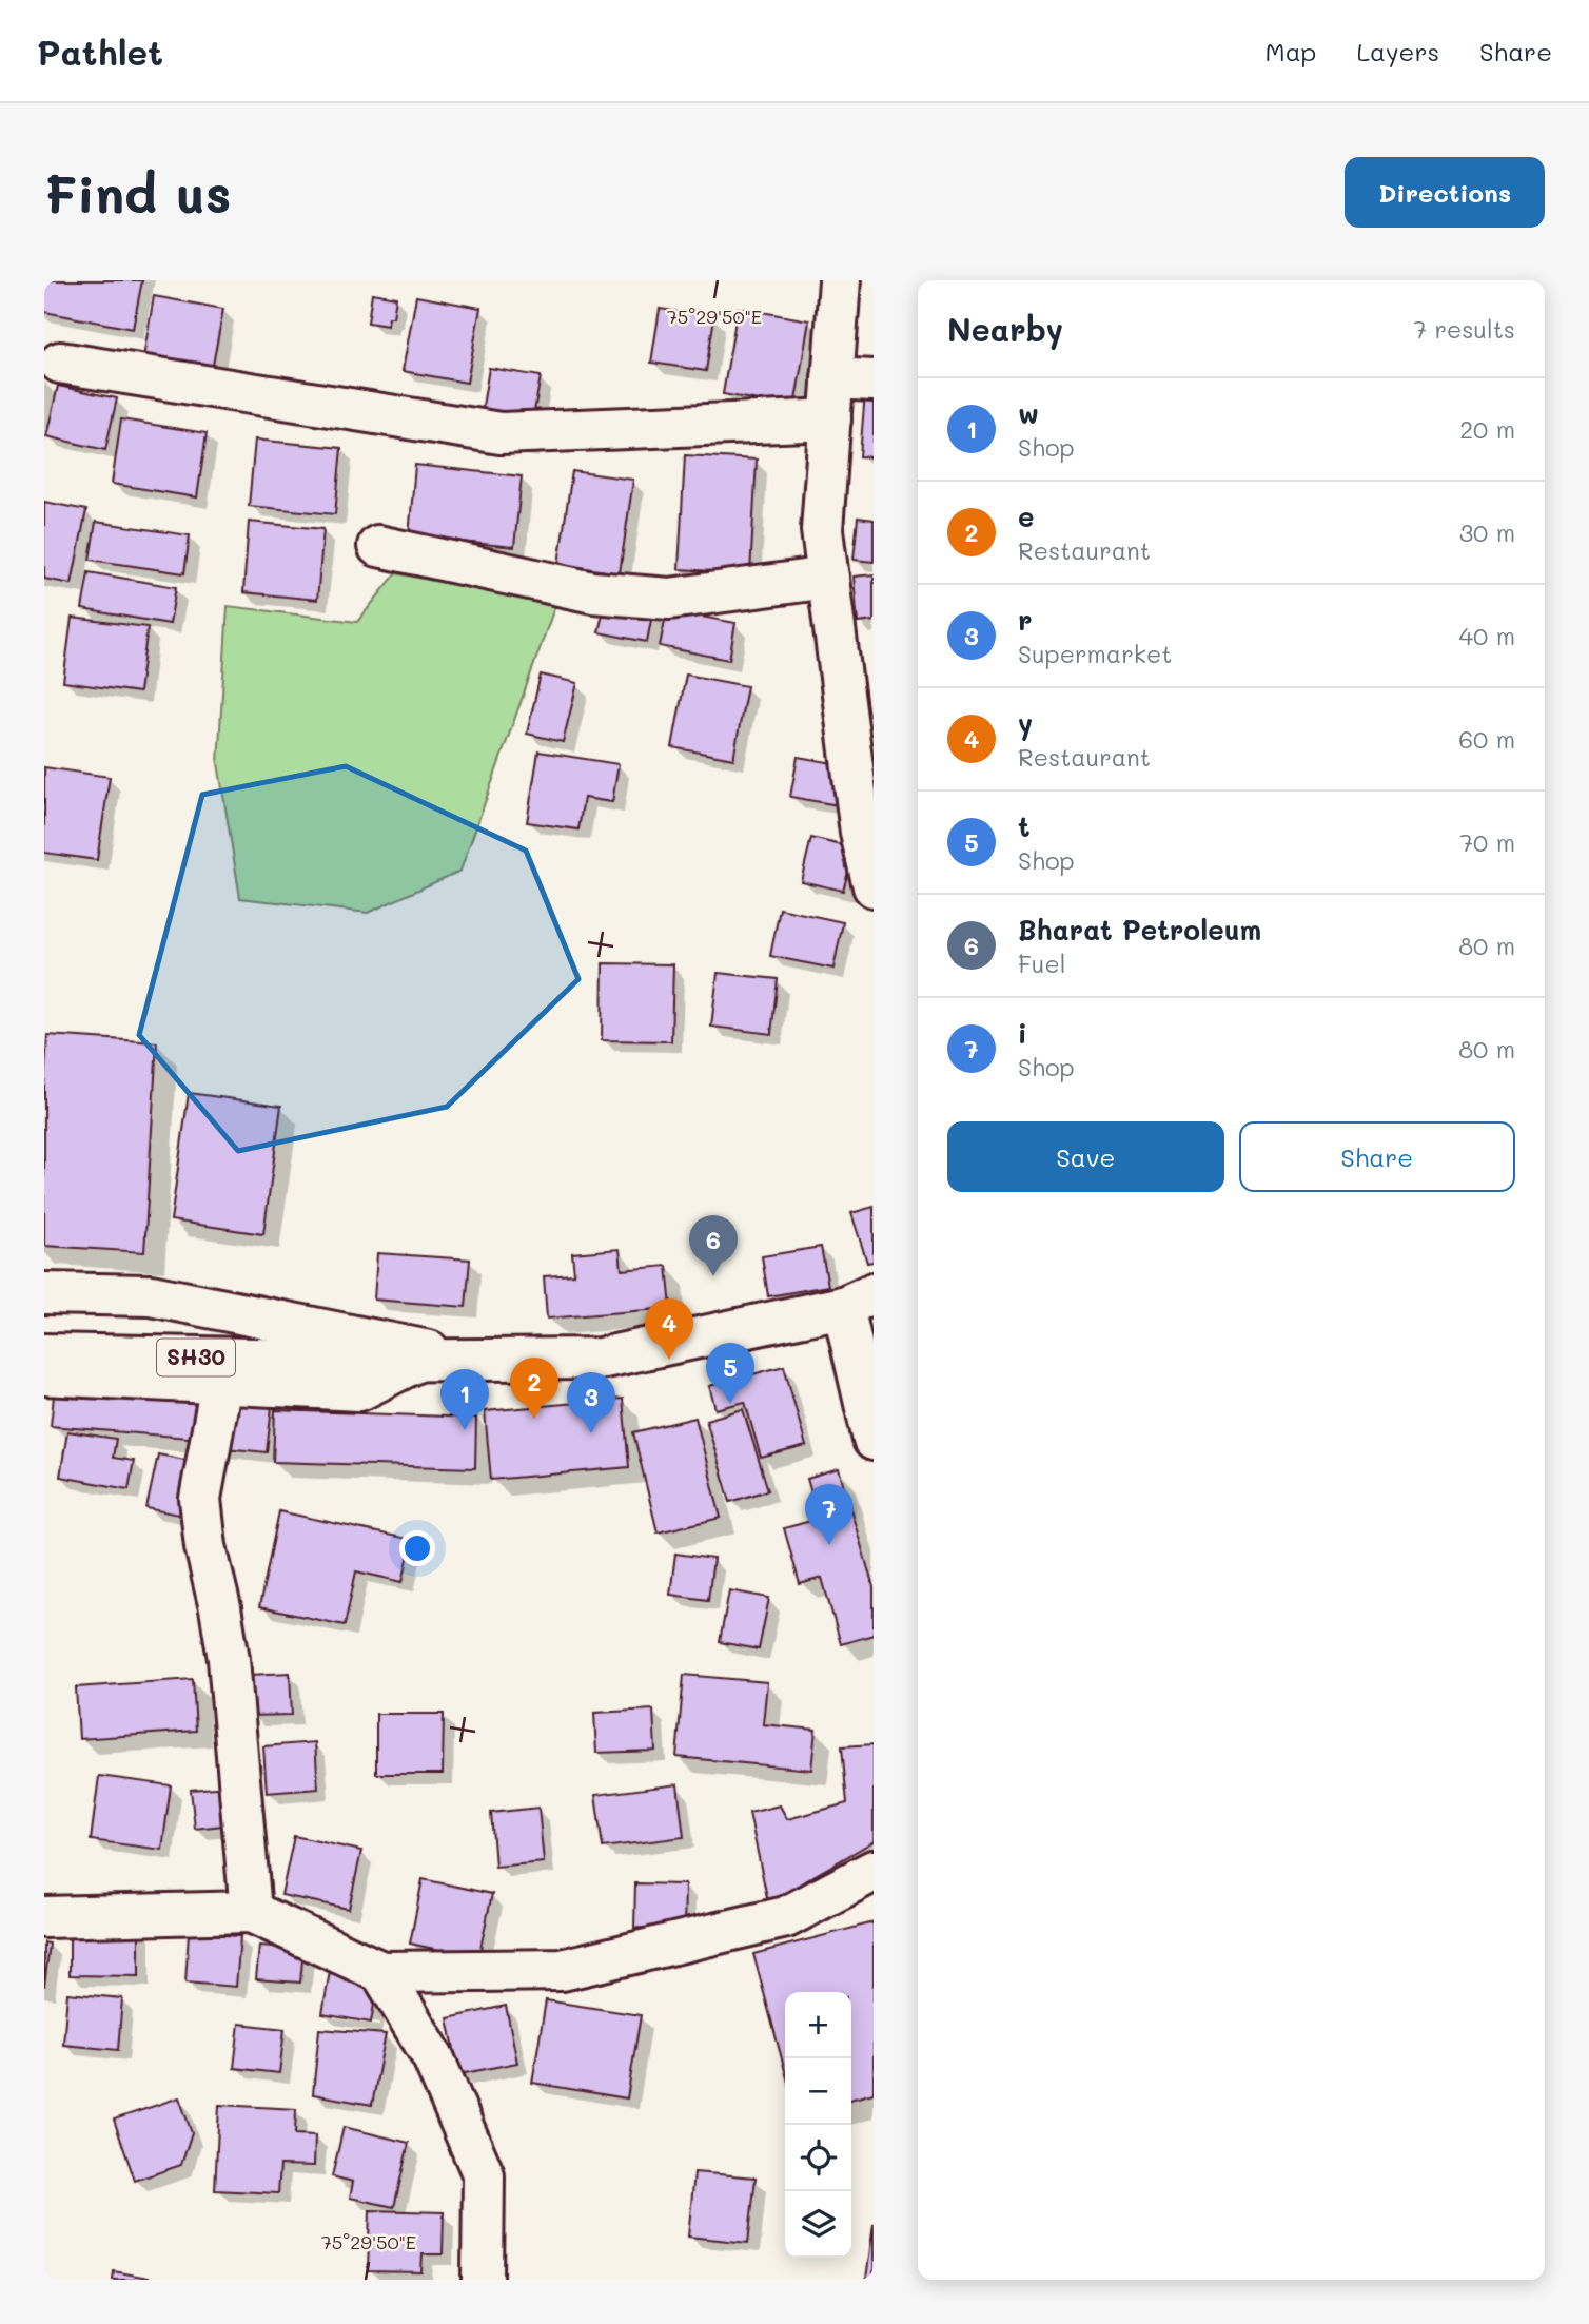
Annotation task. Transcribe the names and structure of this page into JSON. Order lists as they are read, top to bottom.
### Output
{
  "streets": {
    "street": ["SH30"]
  },
  "page": {
    "header": "Pathlet",
    "nav": ["Map", "Layers", "Share"],
    "buttons": [
      "Directions",
      ["Save", "Share"]
    ],
    "title": "Find us",
    "heading": ["Nearby", "7 results"],
    "list": [
      {
        "mark": "1",
        "name": "w",
        "note": "Shop",
        "value": "20 m"
      },
      {
        "mark": "2",
        "name": "e",
        "note": "Restaurant",
        "value": "30 m"
      },
      {
        "mark": "3",
        "name": "r",
        "note": "Supermarket",
        "value": "40 m"
      },
      {
        "mark": "4",
        "name": "y",
        "note": "Restaurant",
        "value": "60 m"
      },
      {
        "mark": "5",
        "name": "t",
        "note": "Shop",
        "value": "70 m"
      },
      {
        "mark": "6",
        "name": "Bharat Petroleum",
        "note": "Fuel",
        "value": "80 m"
      },
      {
        "mark": "7",
        "name": "i",
        "note": "Shop",
        "value": "80 m"
      }
    ],
    "pins": [
      "6",
      "4",
      "5",
      "2",
      "1",
      "3",
      "7"
    ],
    "map_buttons": ["+", "−"]
  },
  "coordinates": ["75°29'50\"E"]
}
